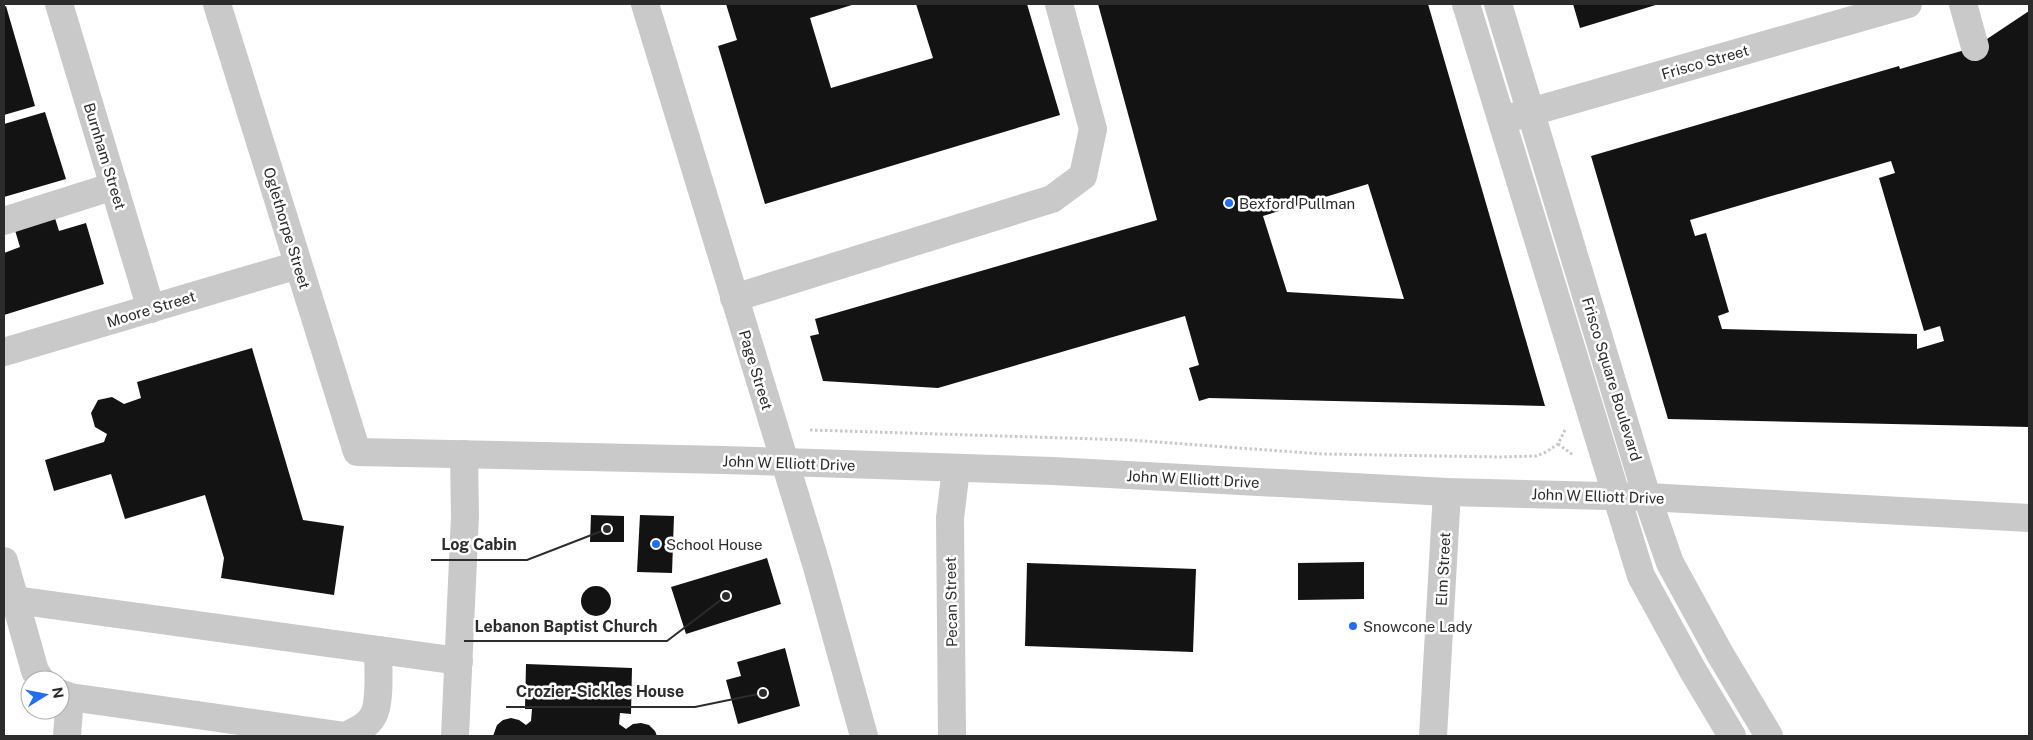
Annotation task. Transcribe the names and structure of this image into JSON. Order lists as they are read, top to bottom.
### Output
{
  "streets": {
    "street": [
      "Frisco Street",
      "Burnham Street",
      "Oglethorpe Street",
      "Moore Street",
      "Page Street",
      "Frisco Square Boulevard",
      "John W Elliott Drive",
      "Elm Street",
      "Pecan Street"
    ]
  },
  "crossings": [
    ["Frisco Street", "Frisco Square Boulevard"],
    ["Burnham Street", "Moore Street"],
    ["Oglethorpe Street", "Moore Street"],
    ["Oglethorpe Street", "John W Elliott Drive"],
    ["Page Street", "John W Elliott Drive"],
    ["Frisco Square Boulevard", "John W Elliott Drive"],
    ["John W Elliott Drive", "Elm Street"],
    ["John W Elliott Drive", "Pecan Street"]
  ],
  "places": [
    "Bexford Pullman",
    "Log Cabin",
    "School House",
    "Lebanon Baptist Church",
    "Snowcone Lady",
    "Crozier-Sickles House"
  ],
  "north": "right"
}
